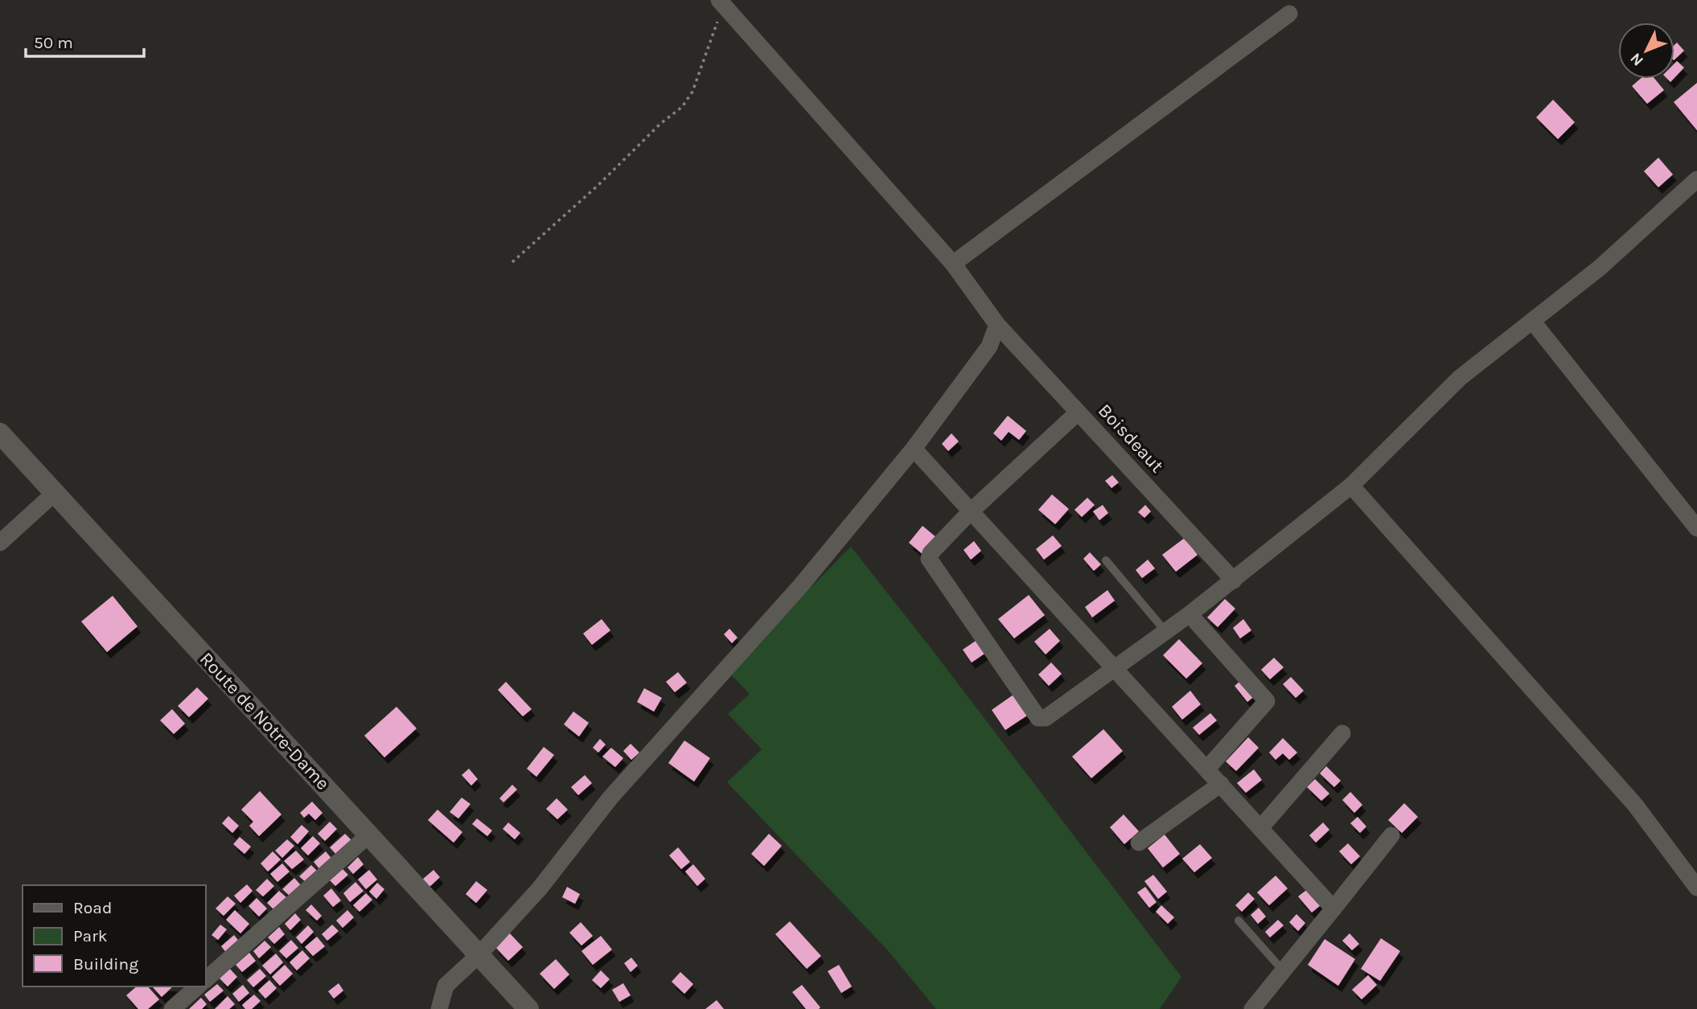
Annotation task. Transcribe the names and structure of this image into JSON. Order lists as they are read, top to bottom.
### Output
{
  "streets": {
    "street": ["Boisdeaut", "Route de Notre-Dame"]
  },
  "legend": ["Road", "Park", "Building"],
  "scale_bar": "50 m",
  "north": "bottom left"
}
